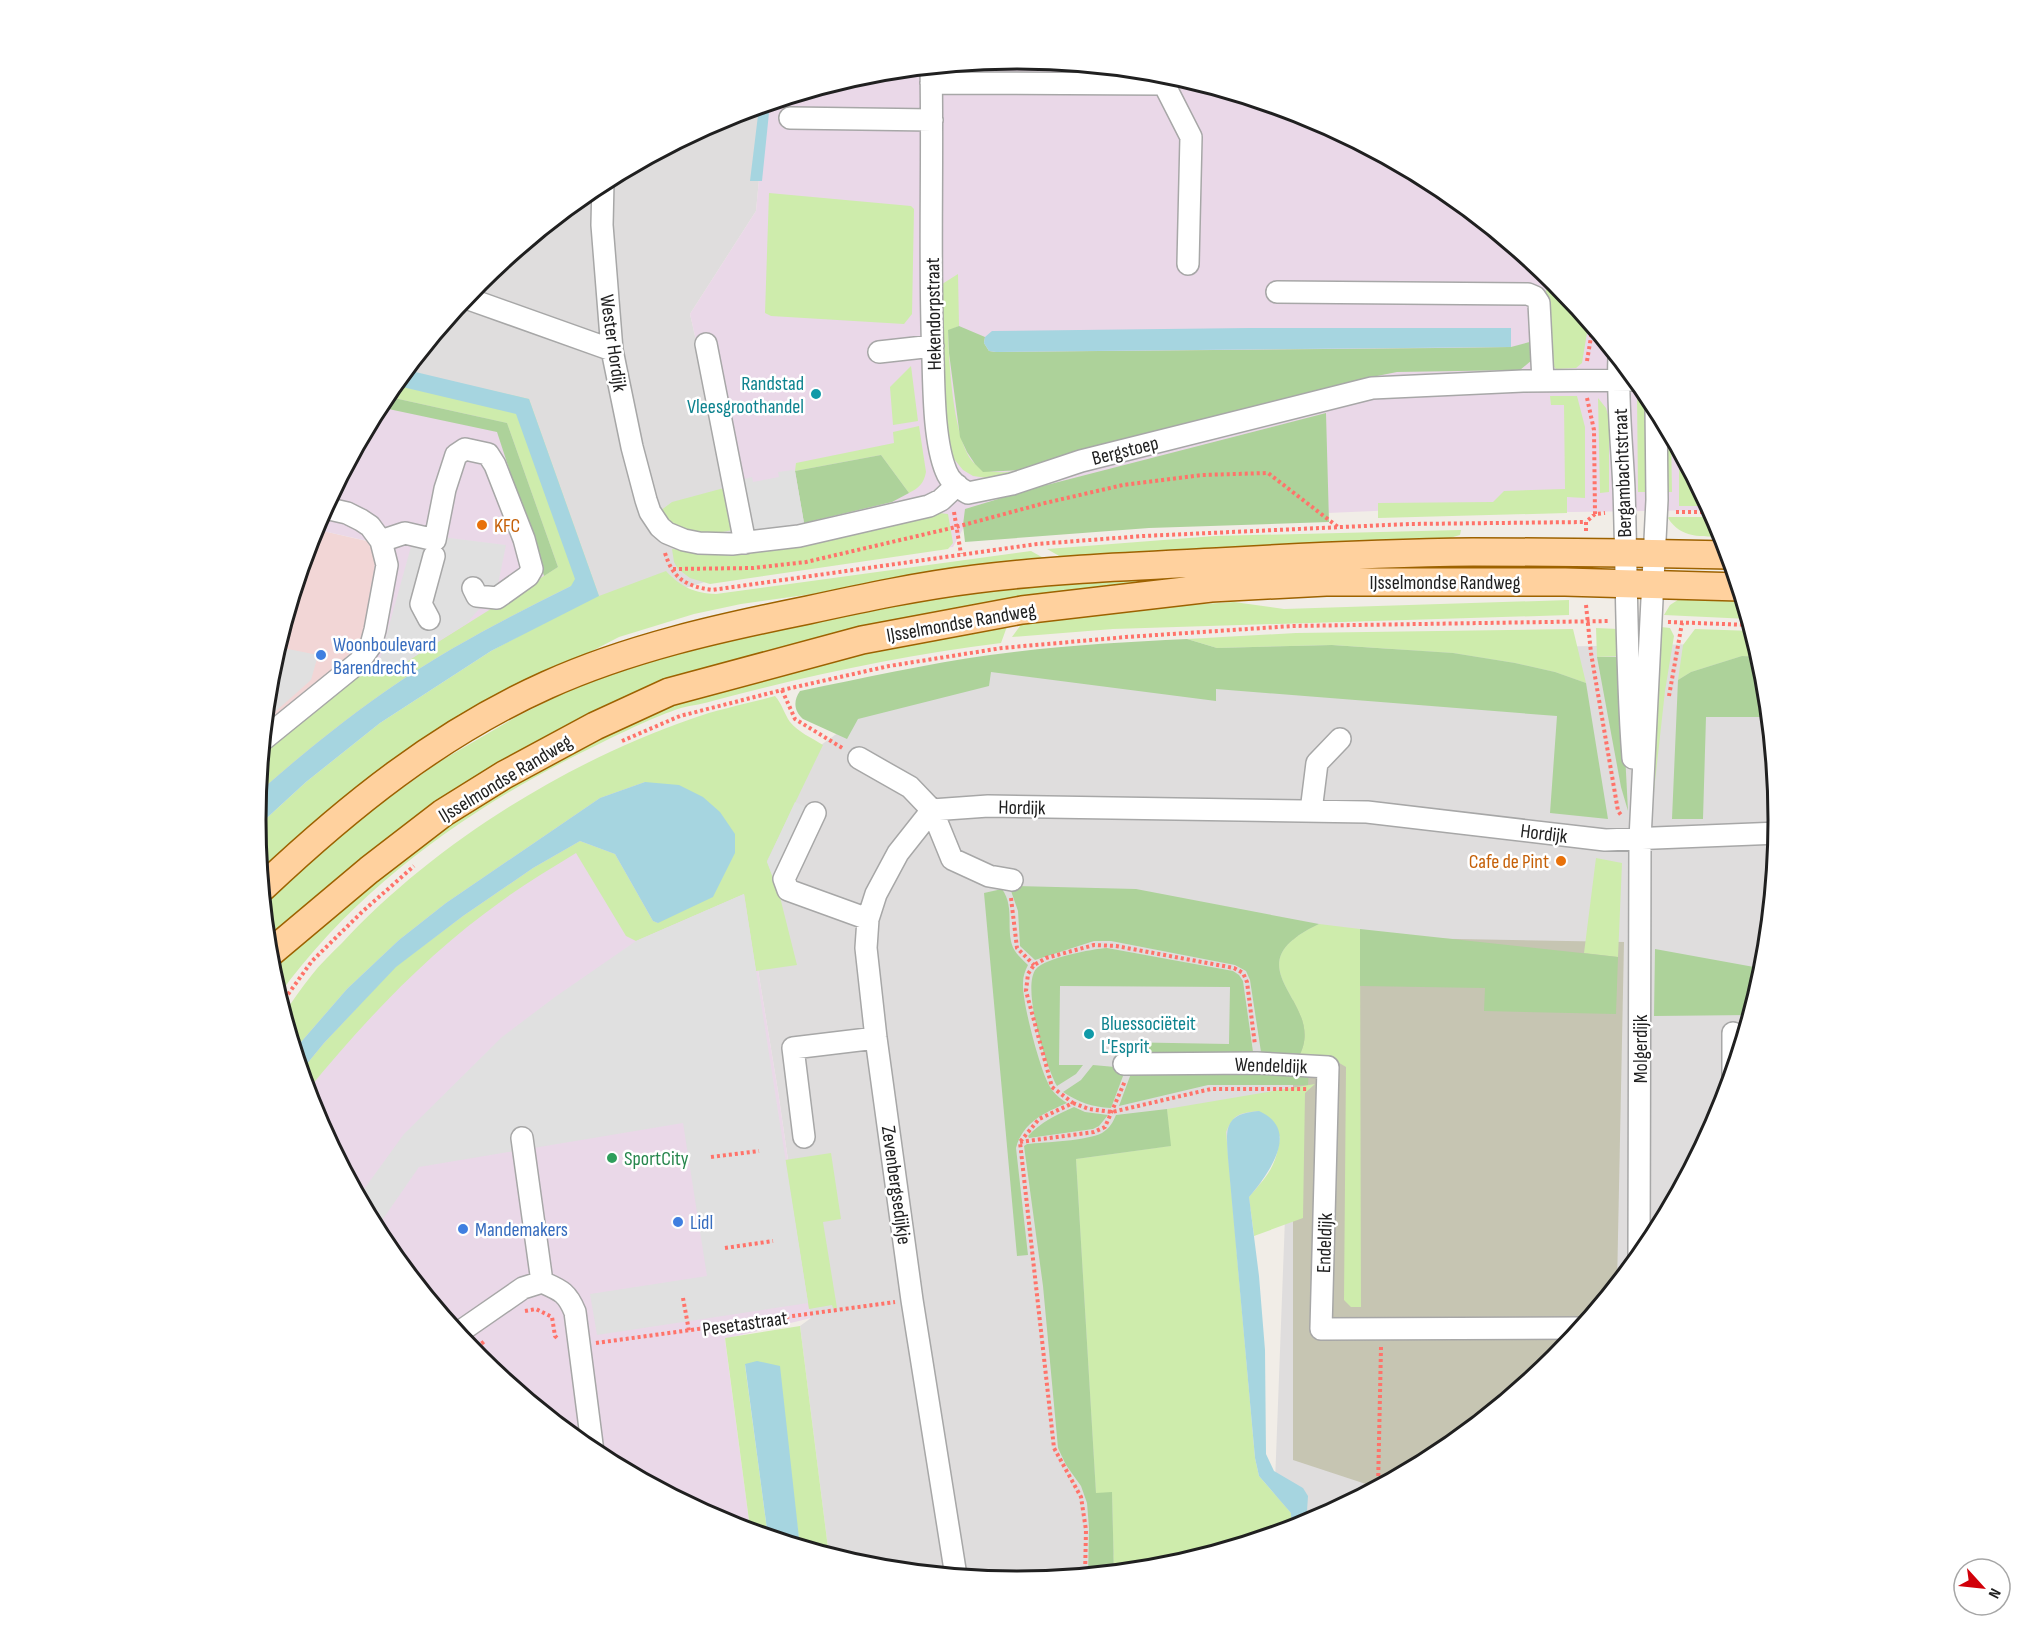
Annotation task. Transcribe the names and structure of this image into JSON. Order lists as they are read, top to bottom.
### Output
{
  "streets": {
    "main road": ["IJsselmondse Randweg"],
    "street": [
      "Hekendorpstraat",
      "Wester Hordijk",
      "Bergstoep",
      "Bergambachtstraat",
      "Hordijk",
      "Molgerdijk",
      "Wendeldijk",
      "Zevenbergsedijkje",
      "Endeldijk"
    ],
    "path": ["Pesetastraat"]
  },
  "crossings": [
    ["Hekendorpstraat", "Bergstoep"],
    ["Bergstoep", "Bergambachtstraat"],
    ["Bergambachtstraat", "IJsselmondse Randweg"],
    ["Bergambachtstraat", "Molgerdijk"],
    ["IJsselmondse Randweg", "Hordijk"],
    ["IJsselmondse Randweg", "Molgerdijk"],
    ["Hordijk", "Molgerdijk"],
    ["Hordijk", "Zevenbergsedijkje"],
    ["Wendeldijk", "Endeldijk"],
    ["Zevenbergsedijkje", "Pesetastraat"]
  ],
  "places": [
    "Randstad Vleesgroothandel",
    "KFC",
    "Woonboulevard Barendrecht",
    "Cafe de Pint",
    "Bluessociëteit L'Esprit",
    "SportCity",
    "Lidl",
    "Mandemakers"
  ],
  "north": "bottom right"
}
